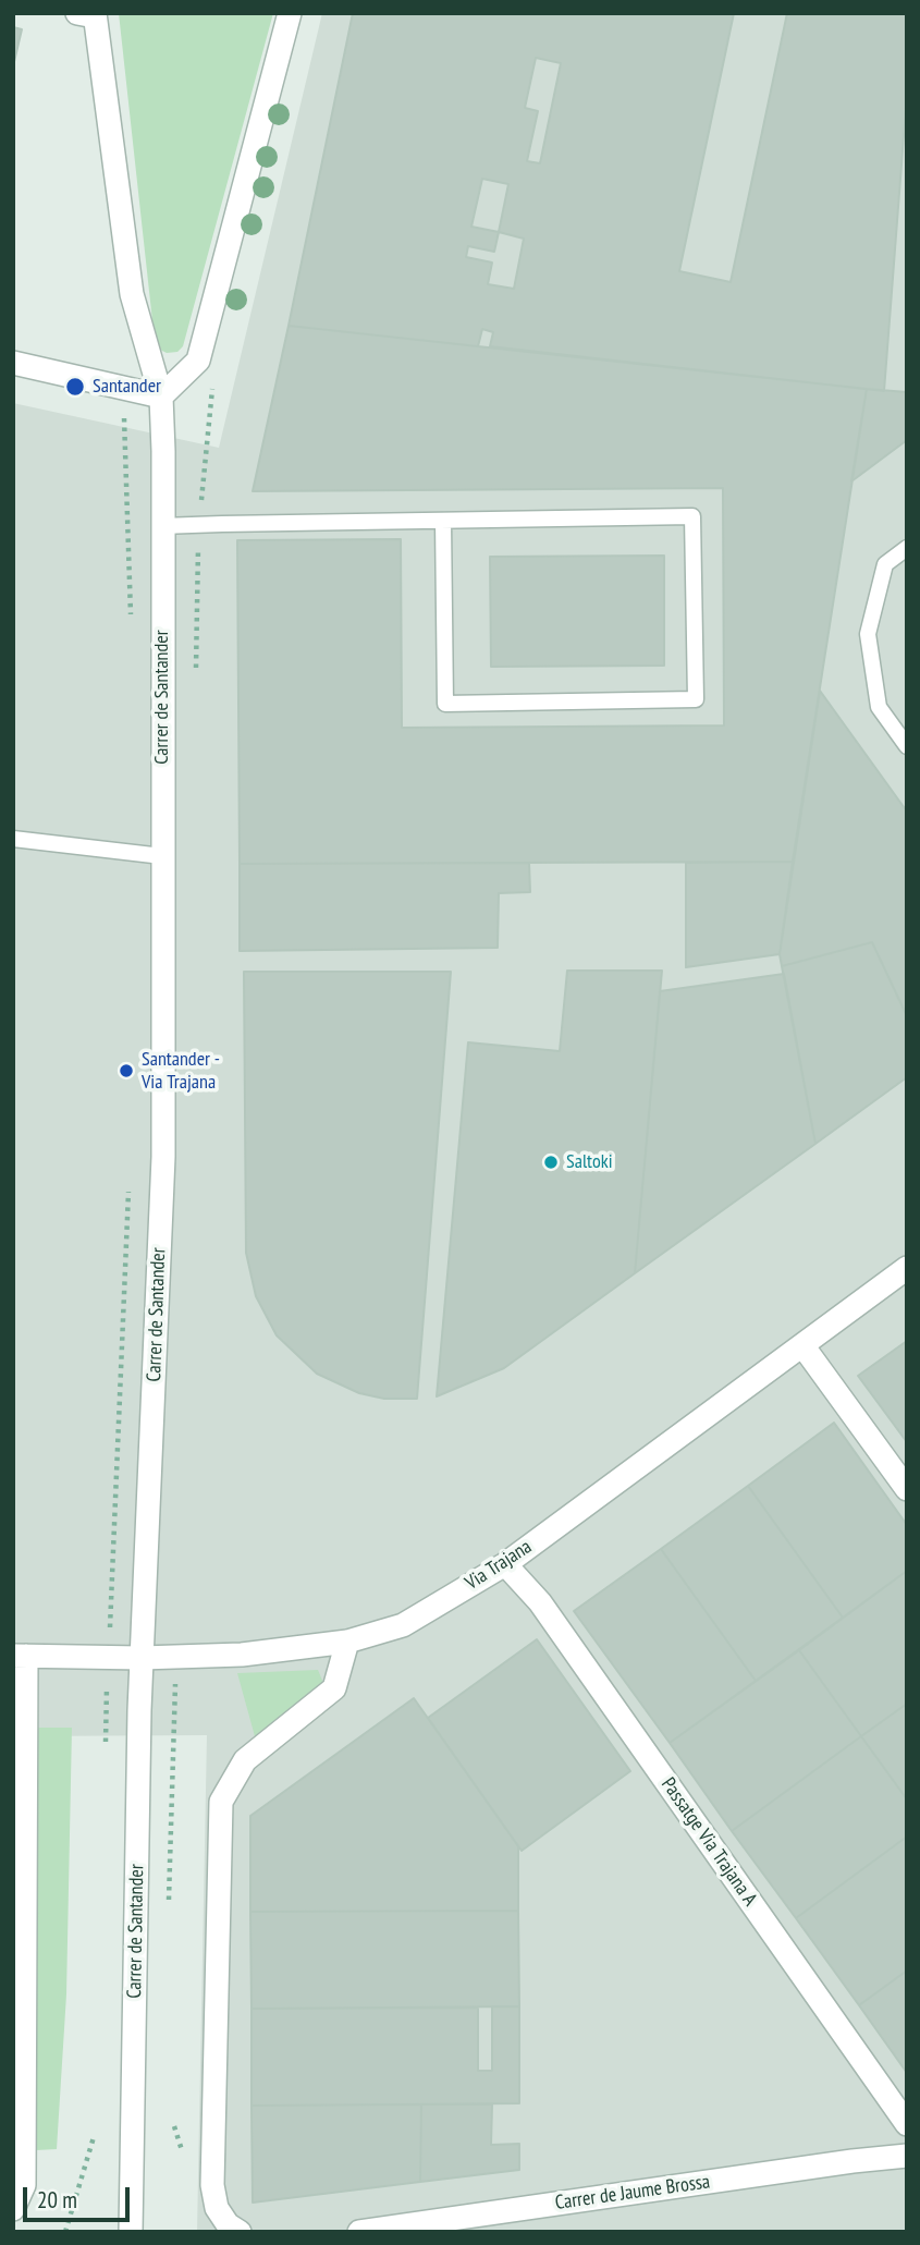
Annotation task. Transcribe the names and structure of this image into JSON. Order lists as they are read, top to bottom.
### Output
{
  "streets": {
    "street": [
      "Carrer de Santander",
      "Via Trajana",
      "Passatge Via Trajana A",
      "Carrer de Jaume Brossa"
    ]
  },
  "crossings": [
    ["Carrer de Santander", "Via Trajana"],
    ["Via Trajana", "Passatge Via Trajana A"]
  ],
  "places": ["Santander", "Santander - Via Trajana", "Saltoki"],
  "scale_bar": "20 m"
}
